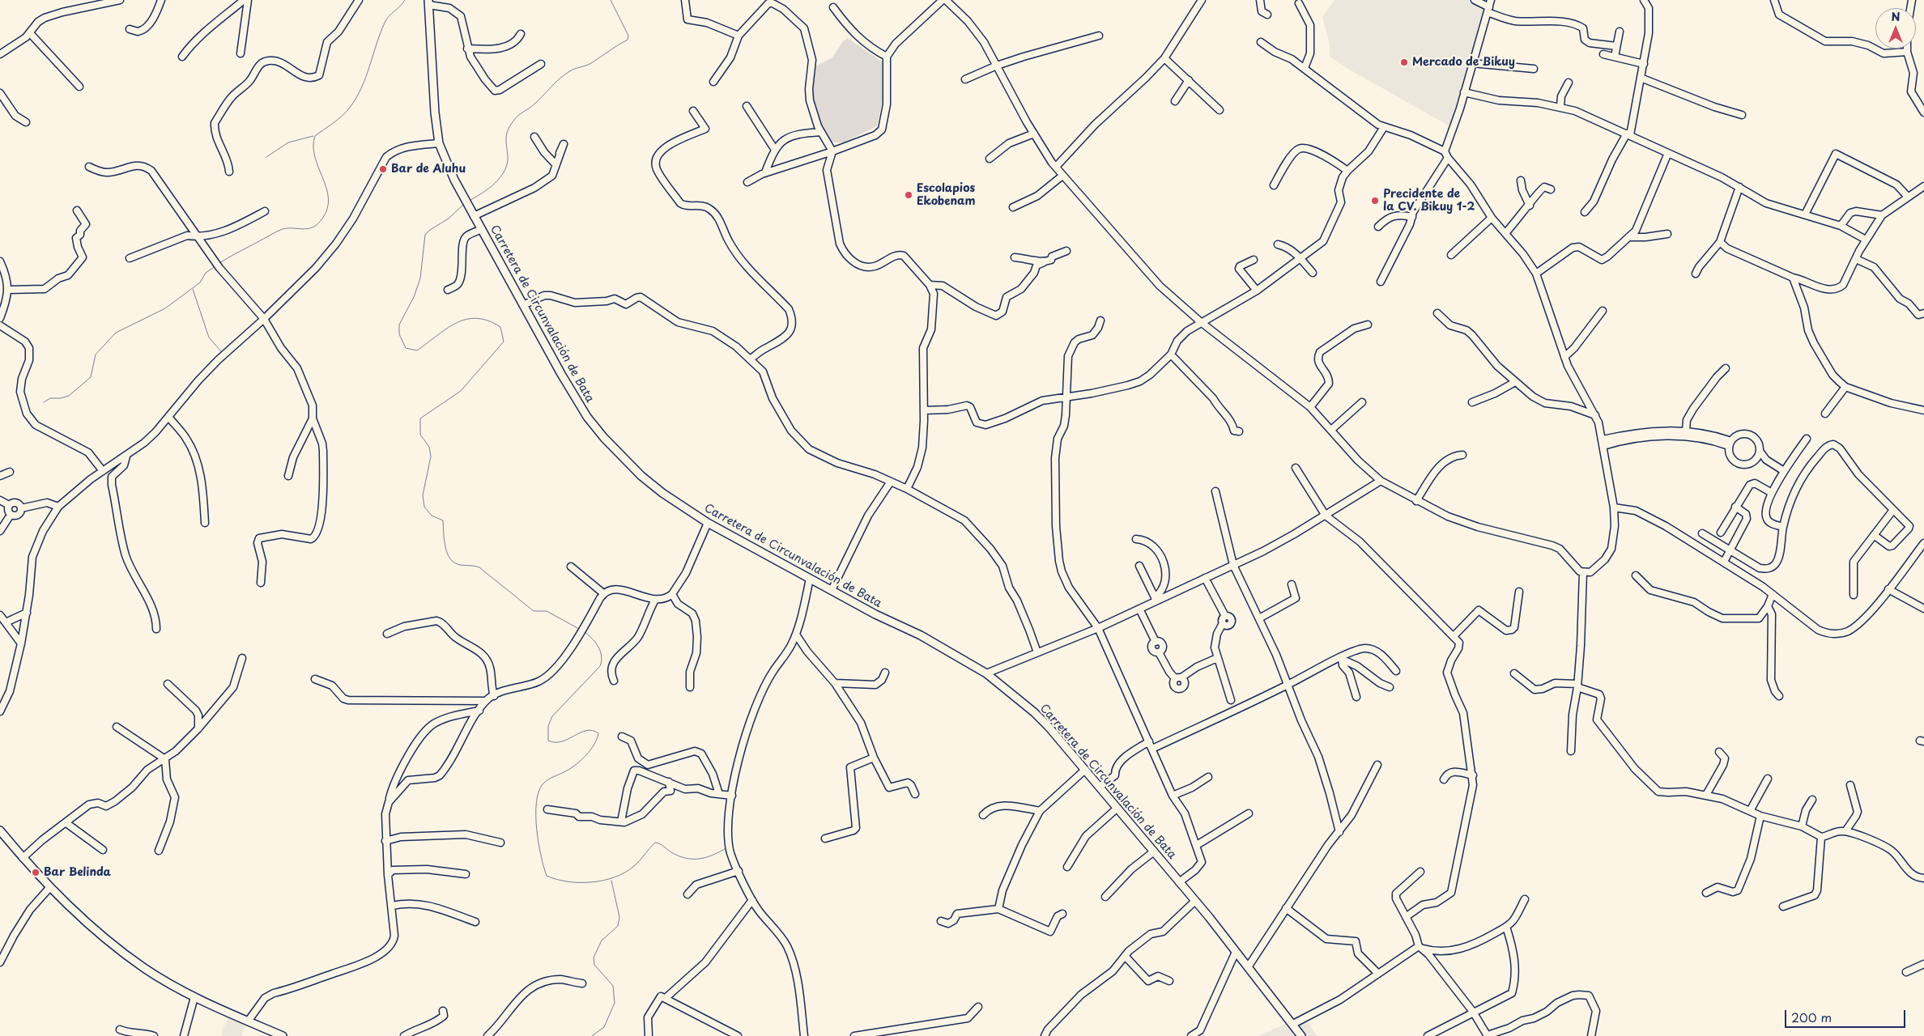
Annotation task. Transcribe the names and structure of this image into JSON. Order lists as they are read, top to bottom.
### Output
{
  "streets": {
    "main road": ["Carretera de Circunvalación de Bata"]
  },
  "places": [
    "Mercado de Bikuy",
    "Bar de Aluhu",
    "Escolapios Ekobenam",
    "Precidente de la CV. Bikuy 1-2",
    "Bar Belinda"
  ],
  "scale_bar": "200 m",
  "north": "top"
}
